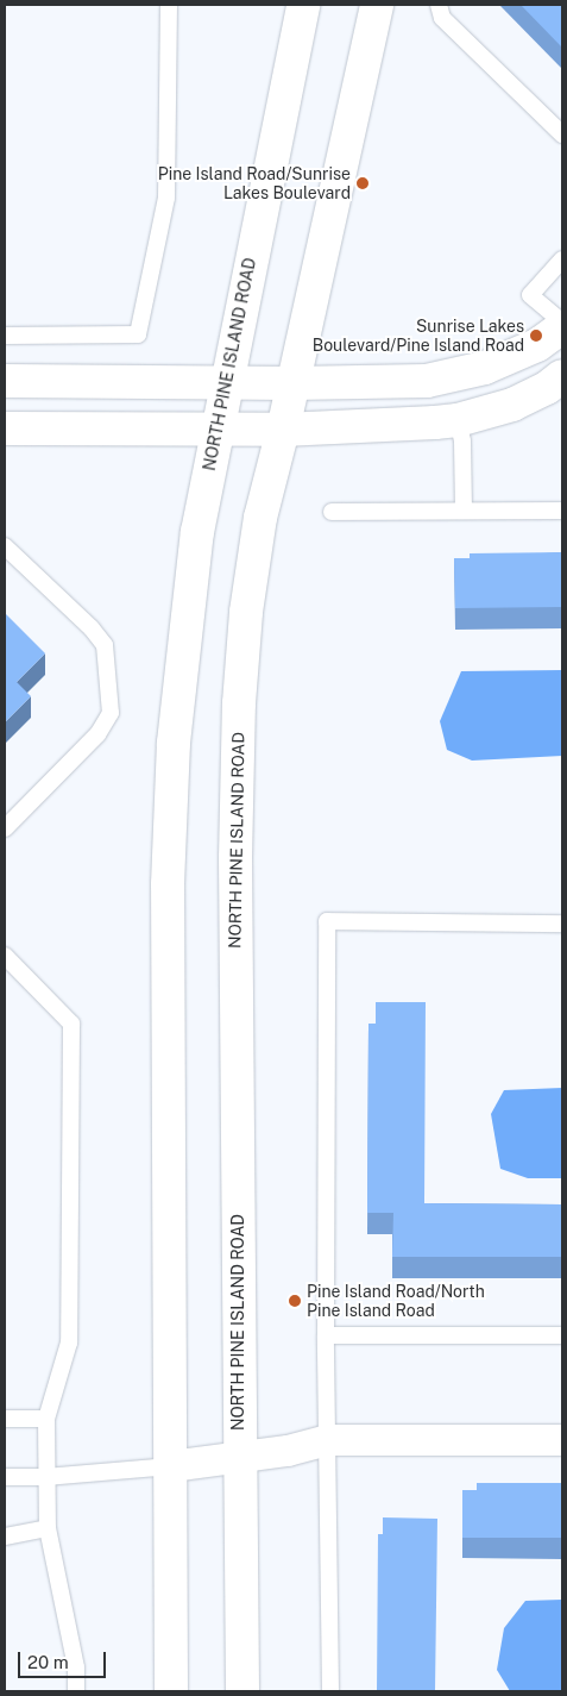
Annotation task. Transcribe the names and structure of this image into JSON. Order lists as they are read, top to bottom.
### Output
{
  "streets": {
    "main road": ["NORTH PINE ISLAND ROAD"]
  },
  "places": ["Pine Island Road/Sunrise Lakes Boulevard", "Sunrise Lakes Boulevard/Pine Island Road", "Pine Island Road/North Pine Island Road"],
  "scale_bar": "20 m"
}
